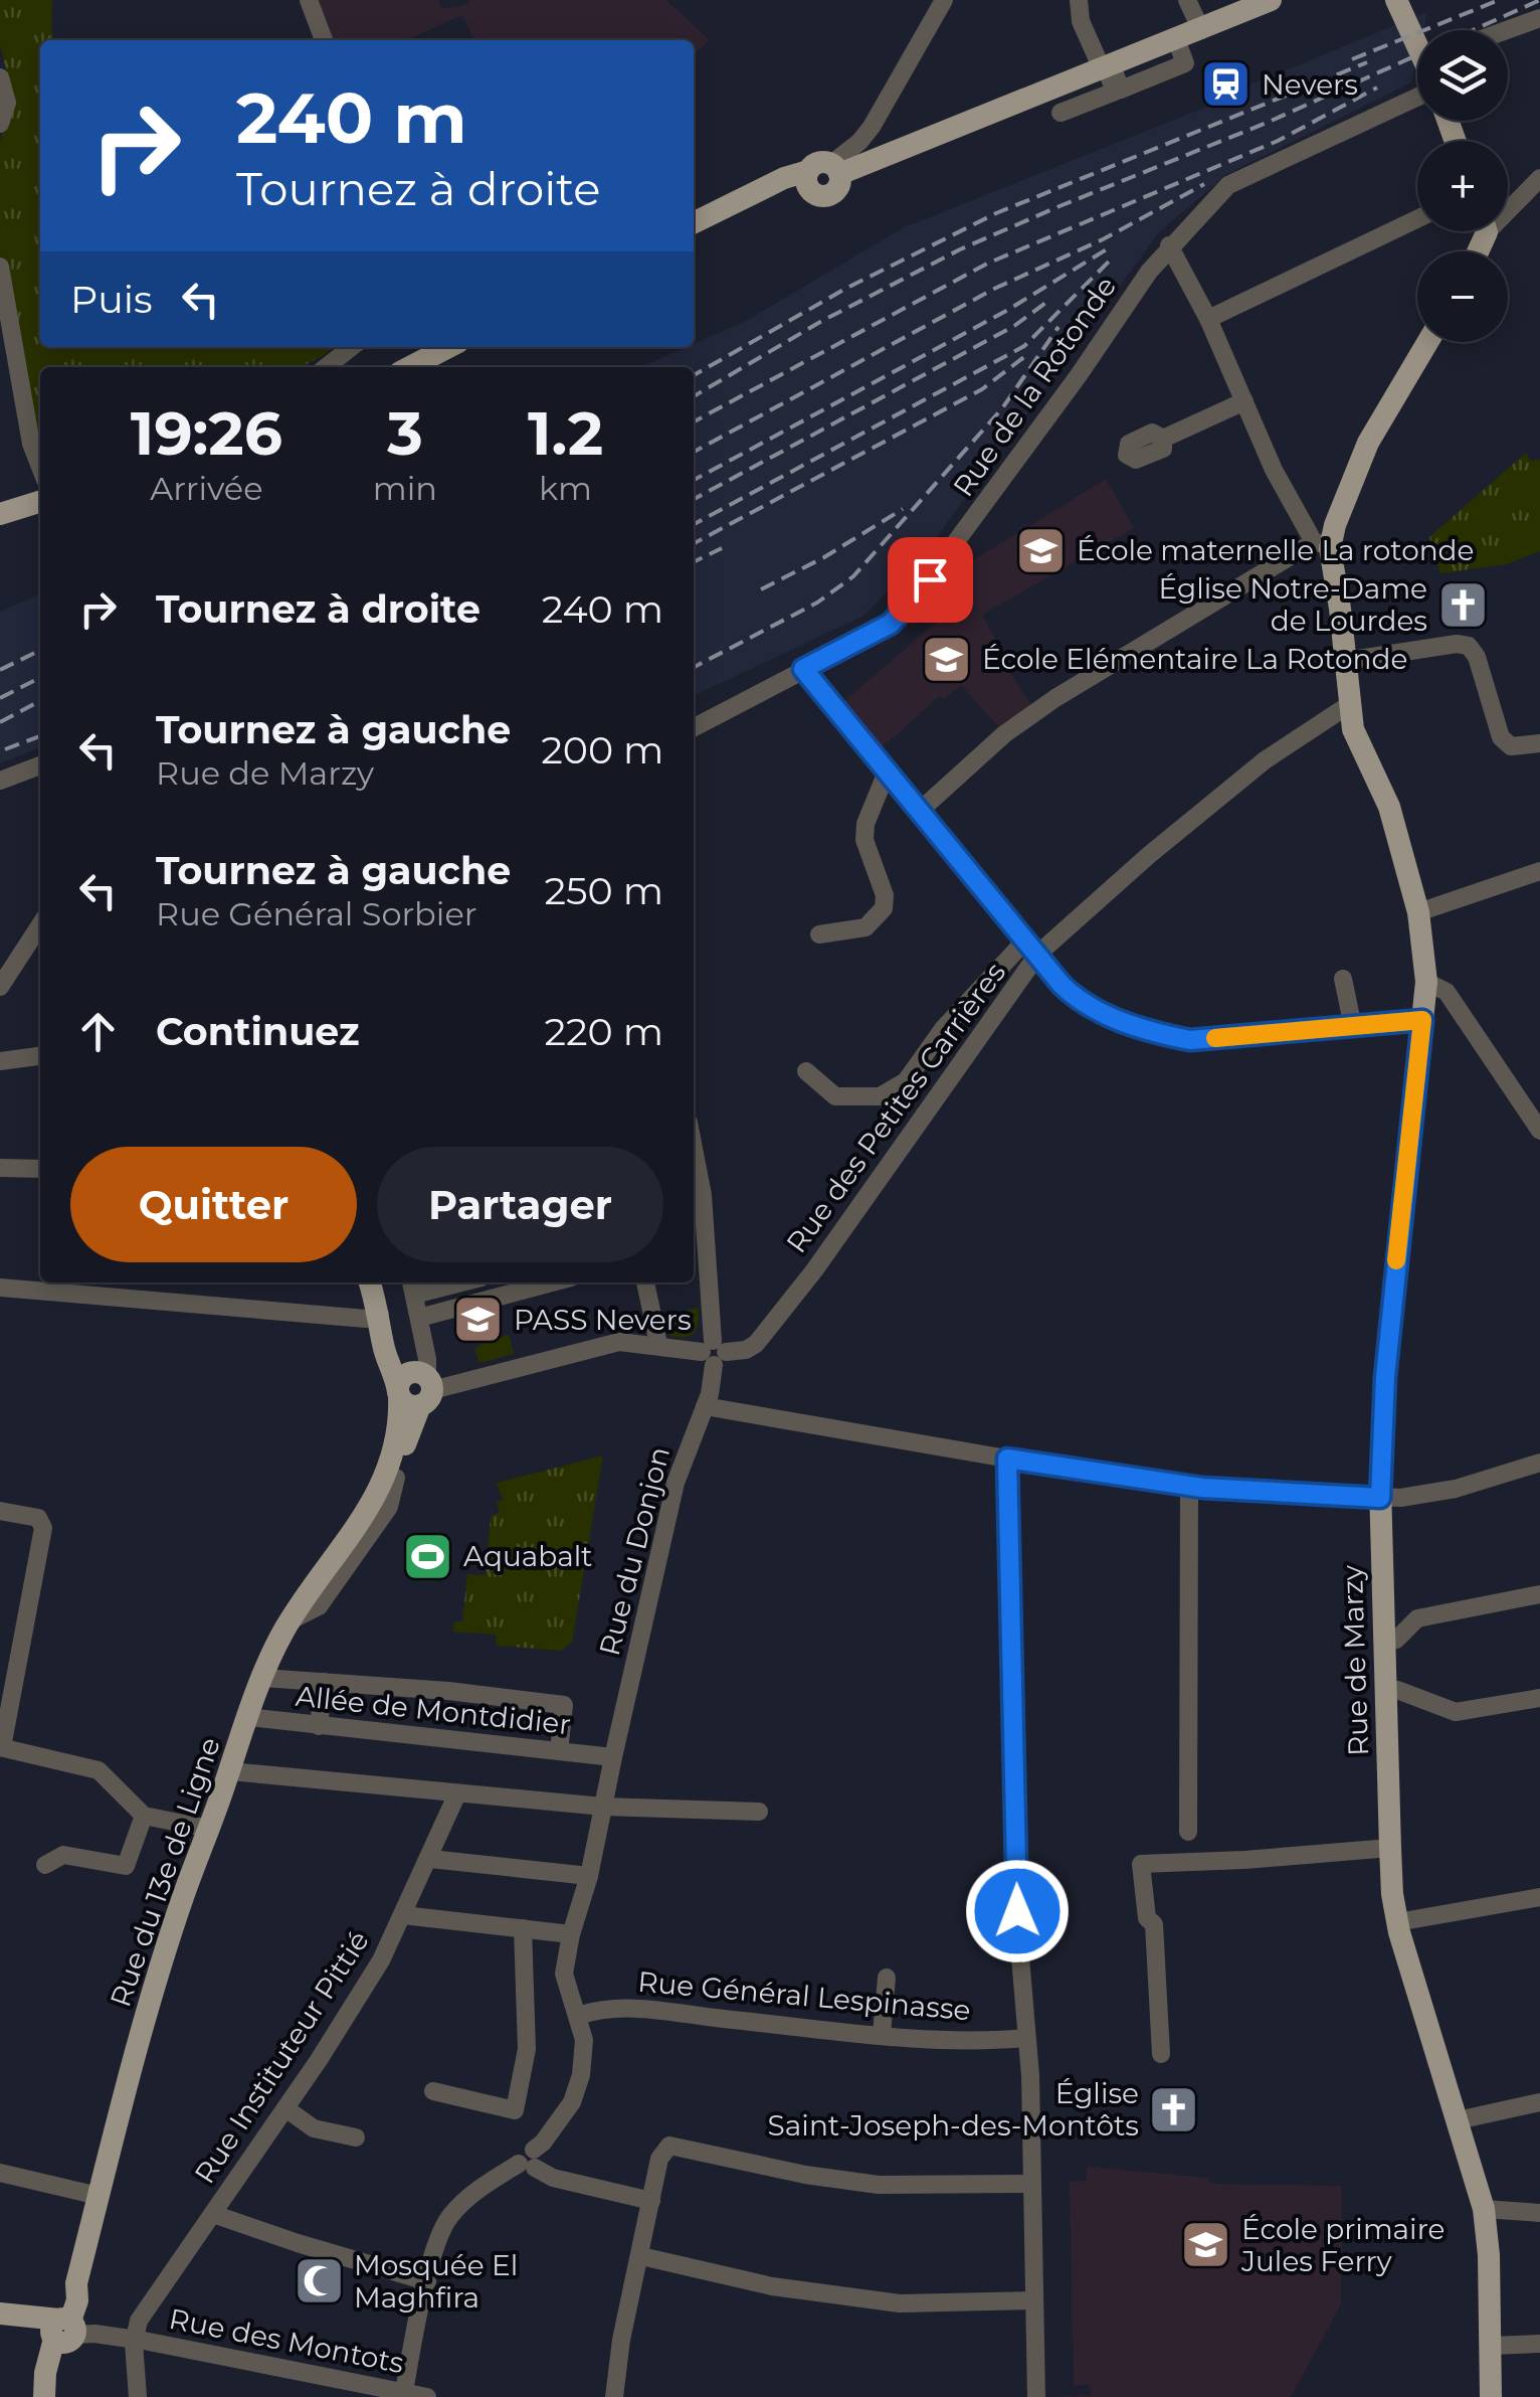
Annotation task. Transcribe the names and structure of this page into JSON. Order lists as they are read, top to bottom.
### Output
{
  "streets": {
    "main road": ["Rue de Marzy", "Rue du 13e de Ligne"],
    "street": [
      "Rue de la Rotonde",
      "Rue des Petites Carrières",
      "Rue du Donjon",
      "Allée de Montdidier",
      "Rue Général Lespinasse",
      "Rue Instituteur Pittié",
      "Rue des Montots"
    ]
  },
  "crossings": [
    ["Rue des Petites Carrières", "Rue du Donjon"],
    ["Rue des Petites Carrières", "Rue de Marzy"],
    ["Rue du Donjon", "Allée de Montdidier"],
    ["Rue du Donjon", "Rue Général Lespinasse"],
    ["Rue du Donjon", "Rue des Montots"],
    ["Allée de Montdidier", "Rue du 13e de Ligne"],
    ["Rue du 13e de Ligne", "Rue des Montots"],
    ["Rue Instituteur Pittié", "Rue des Montots"]
  ],
  "places": {
    "station": ["Nevers"],
    "school or university": [
      "École maternelle La rotonde",
      "École Elémentaire La Rotonde",
      "PASS Nevers",
      "École primaire Jules Ferry"
    ],
    "church": ["Église Notre-Dame de Lourdes", "Église Saint-Joseph-des-Montôts"],
    "sports": ["Aquabalt"],
    "mosque": ["Mosquée El Maghfira"]
  },
  "page": {
    "map_buttons": ["+", "−"],
    "turn": ["240 m", "Tournez à droite"],
    "then": "Puis",
    "eta": [
      "19:26",
      "Arrivée",
      "3",
      "min",
      "1.2",
      "km"
    ],
    "list": [
      {
        "name": "Tournez à droite",
        "value": "240 m"
      },
      {
        "name": "Tournez à gauche",
        "note": "Rue de Marzy",
        "value": "200 m"
      },
      {
        "name": "Tournez à gauche",
        "note": "Rue Général Sorbier",
        "value": "250 m"
      },
      {
        "name": "Continuez",
        "value": "220 m"
      }
    ],
    "buttons": ["Quitter", "Partager"]
  }
}
